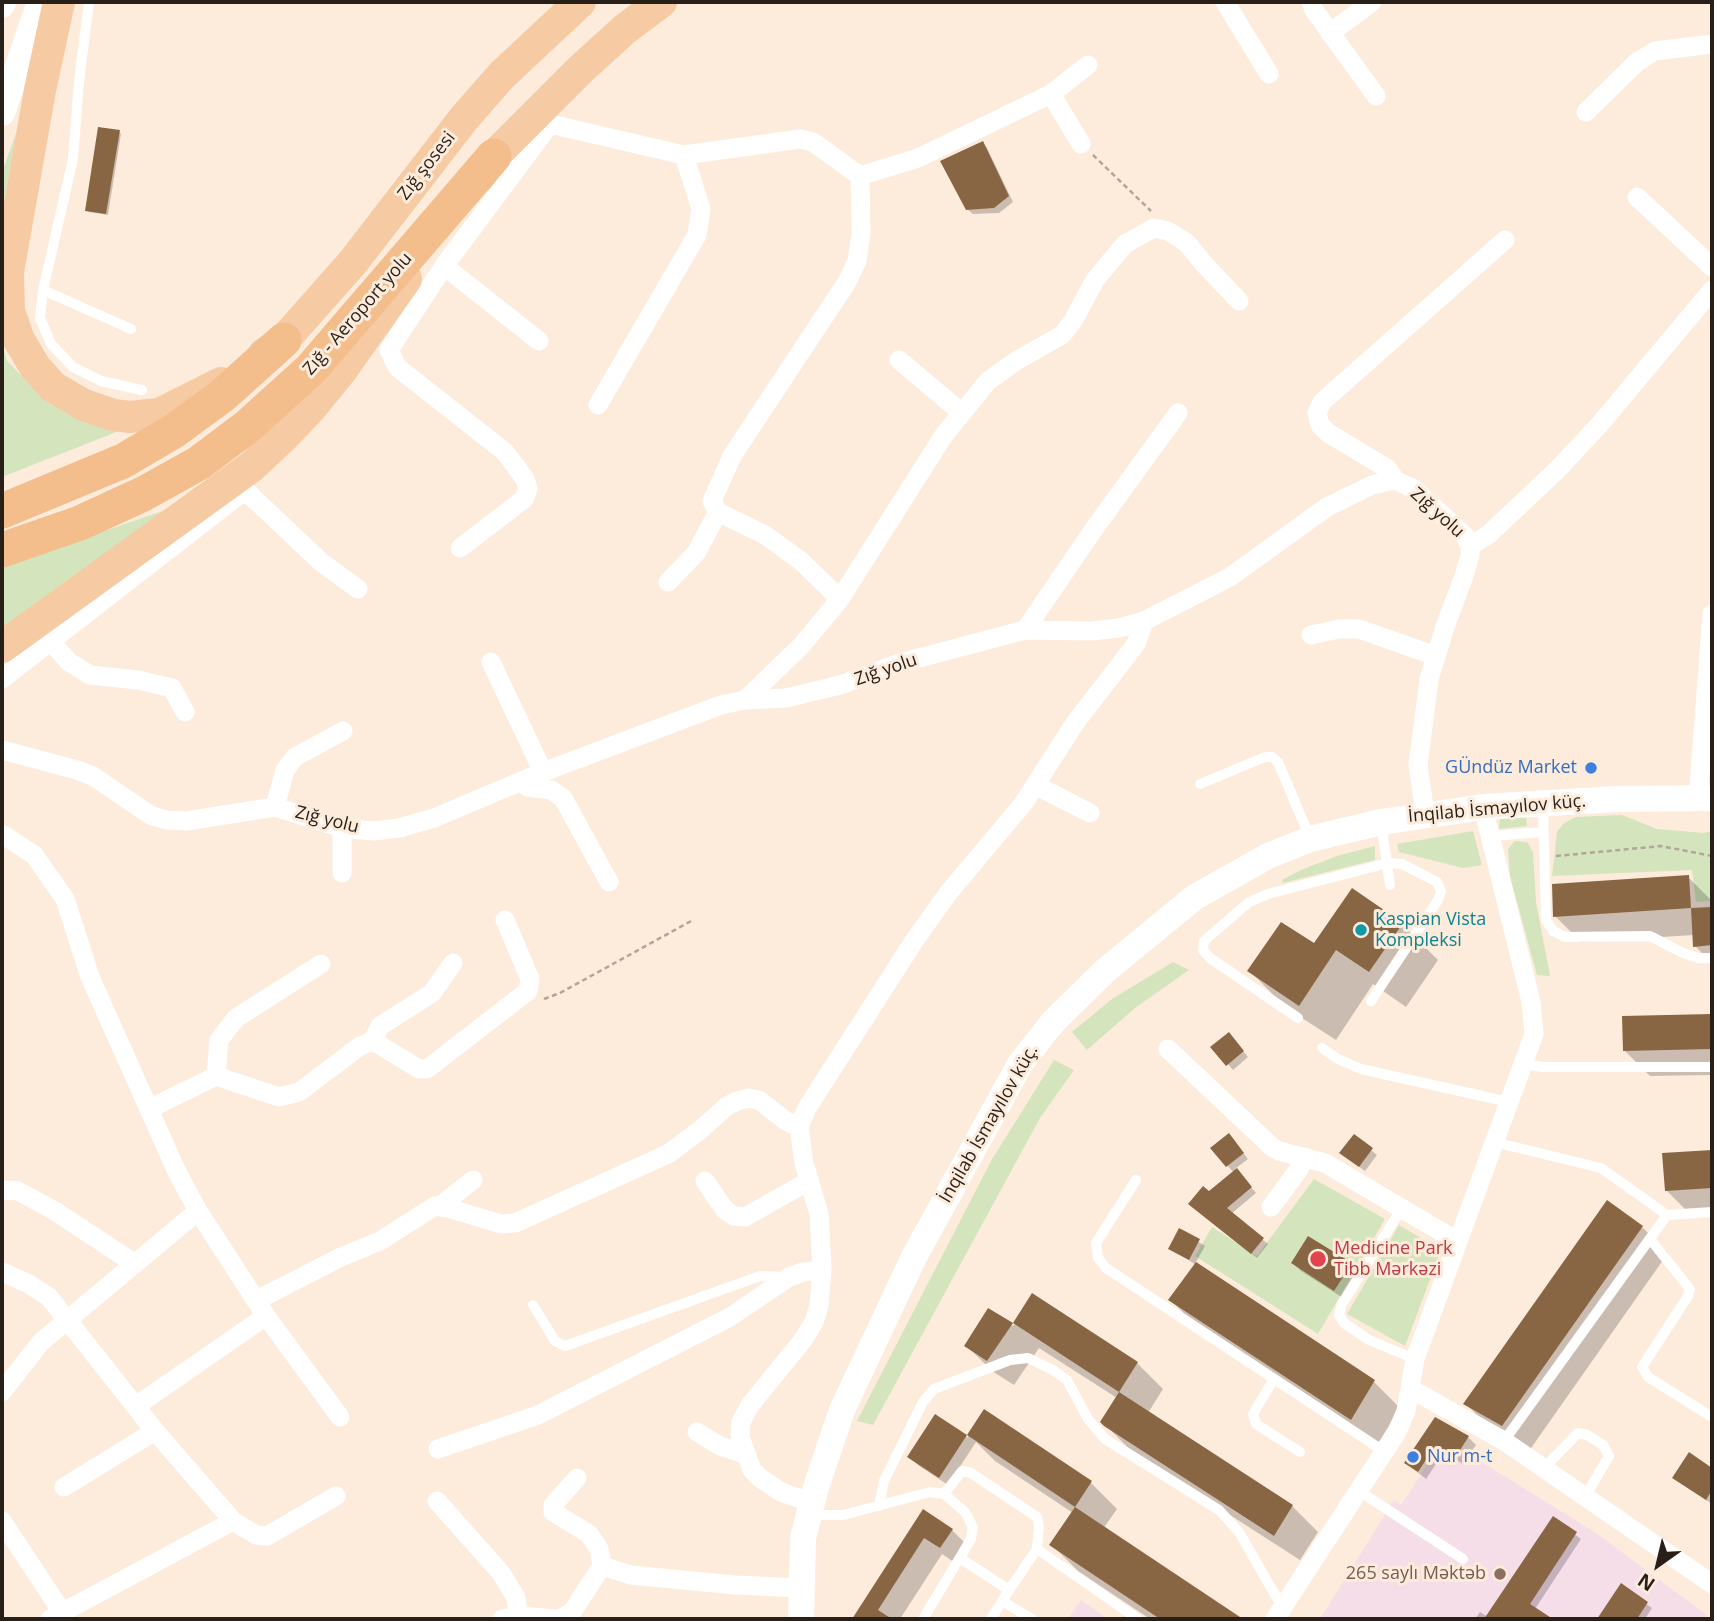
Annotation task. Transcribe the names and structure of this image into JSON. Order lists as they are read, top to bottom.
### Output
{
  "streets": {
    "highway": ["Zığ şosesi", "Zığ - Aeroport yolu"],
    "main road": ["İnqilab İsmayılov küç."],
    "street": ["Zığ yolu"]
  },
  "crossings": [
    ["Zığ yolu", "İnqilab İsmayılov küç."]
  ],
  "places": [
    "GÜndüz Market",
    "Kaspian Vista Kompleksi",
    "Medicine Park Tibb Mərkəzi",
    "Nur m-t",
    "265 saylı Məktəb"
  ],
  "north": "bottom left"
}
